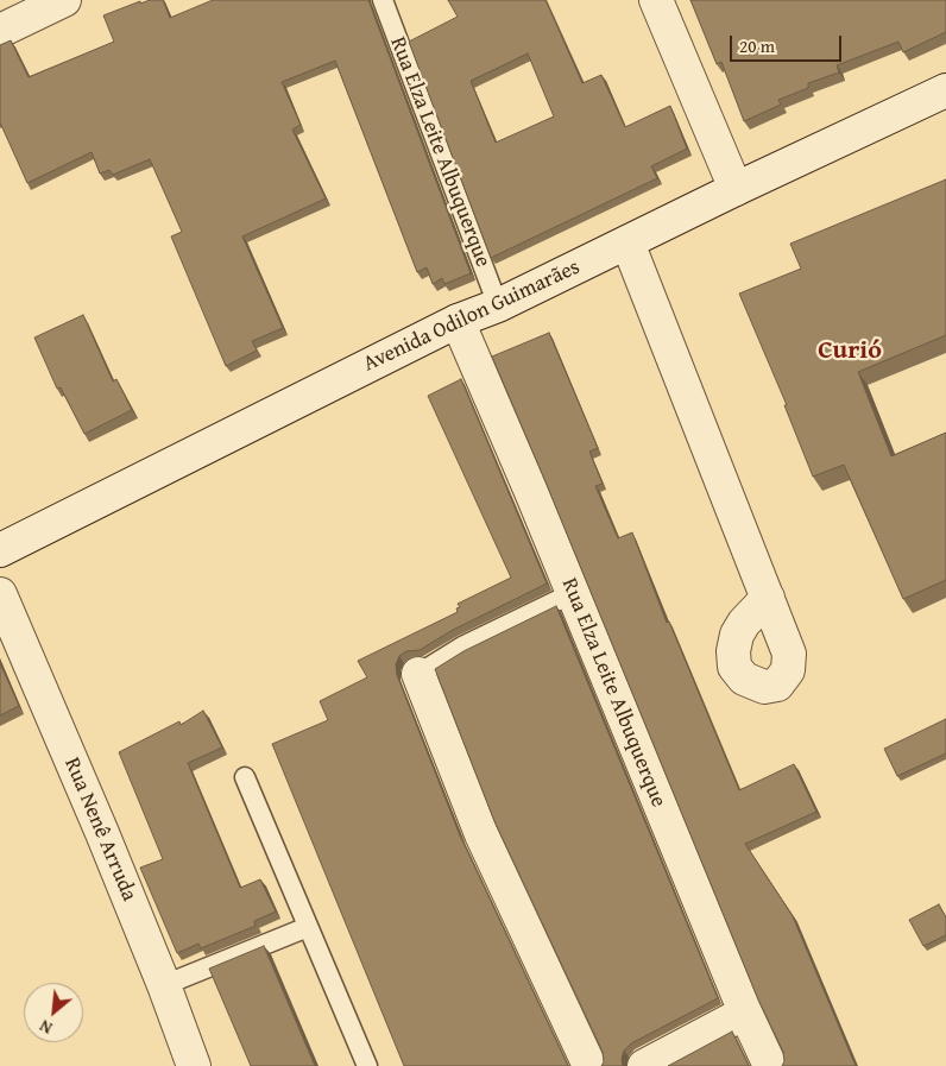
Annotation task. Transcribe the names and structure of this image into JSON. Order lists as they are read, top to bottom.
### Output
{
  "streets": {
    "street": ["Rua Elza Leite Albuquerque", "Avenida Odilon Guimarães", "Rua Nenê Arruda"]
  },
  "crossings": [
    ["Rua Elza Leite Albuquerque", "Avenida Odilon Guimarães"]
  ],
  "districts": ["Curió"],
  "scale_bar": "20 m",
  "north": "bottom left"
}
